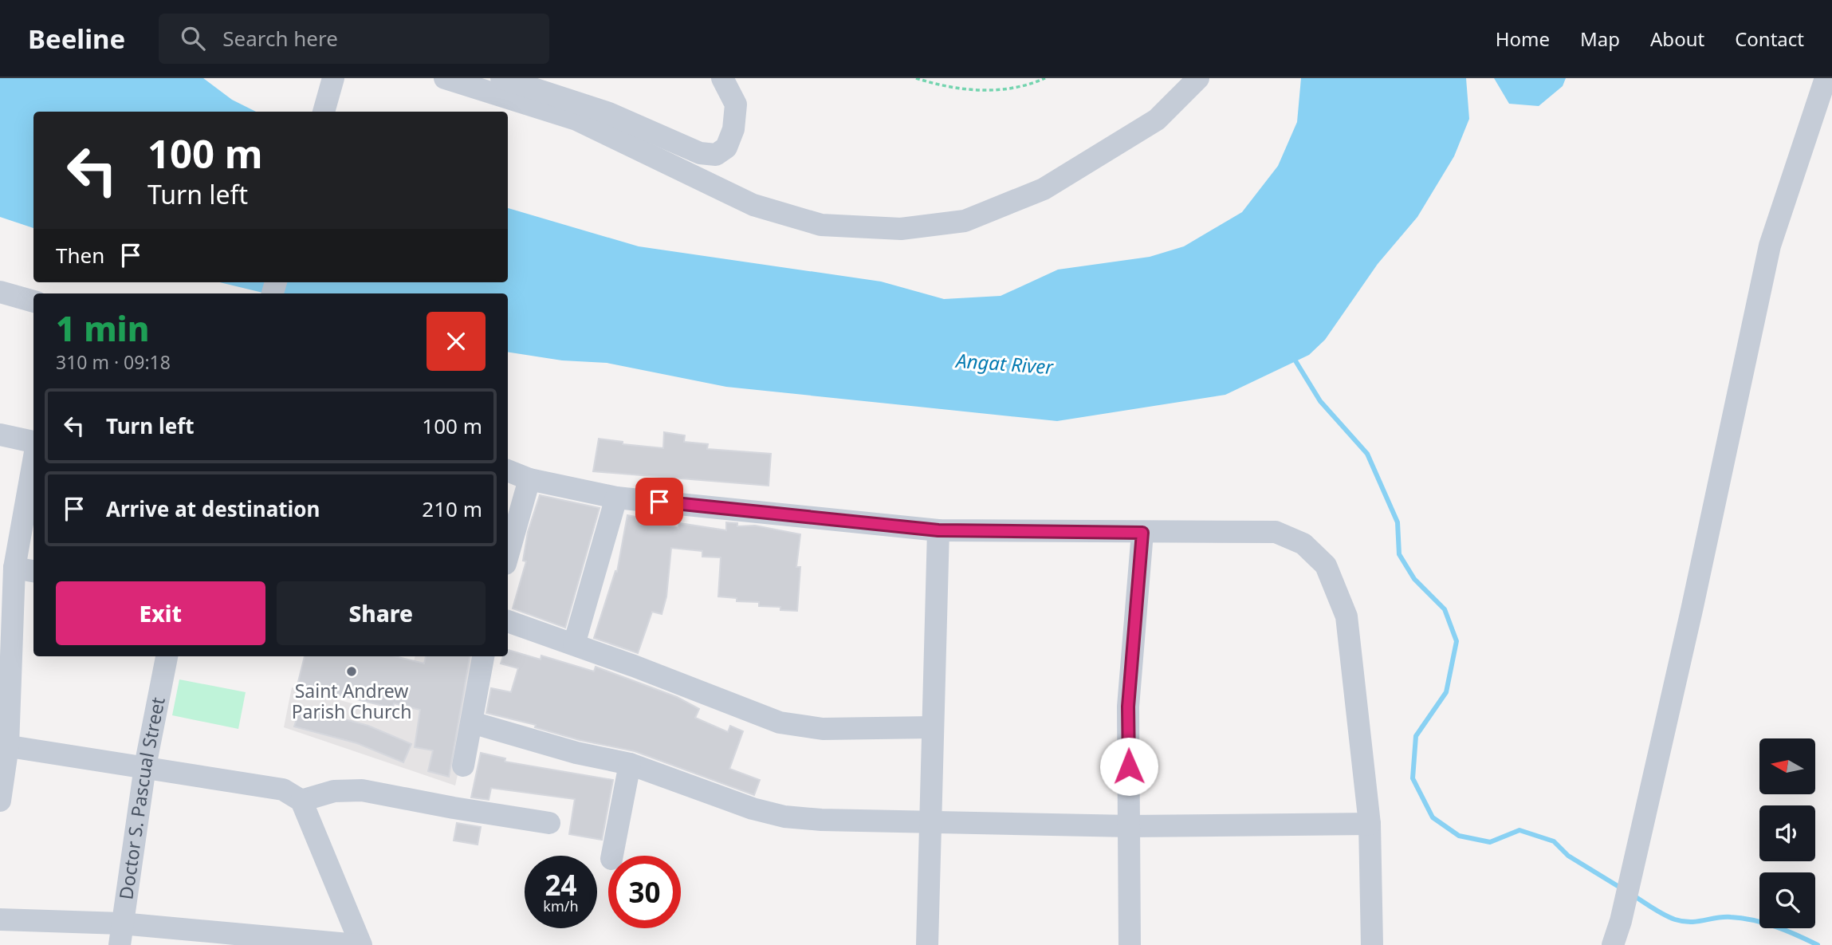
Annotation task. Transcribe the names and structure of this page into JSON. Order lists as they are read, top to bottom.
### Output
{
  "streets": {
    "street": ["Doctor S. Pascual Street"]
  },
  "water": ["Angat River"],
  "places": ["Saint Andrew Parish Church"],
  "north": "left",
  "page": {
    "header": "Beeline",
    "search": "Search here",
    "nav": [
      "Home",
      "Map",
      "About",
      "Contact"
    ],
    "turn": ["100 m", "Turn left"],
    "then": "Then",
    "heading": ["1 min", "310 m · 09:18"],
    "list": [
      {
        "name": "Turn left",
        "value": "100 m"
      },
      {
        "name": "Arrive at destination",
        "value": "210 m"
      }
    ],
    "buttons": ["Exit", "Share"],
    "speed": "24 km/h",
    "limit": "30"
  }
}
